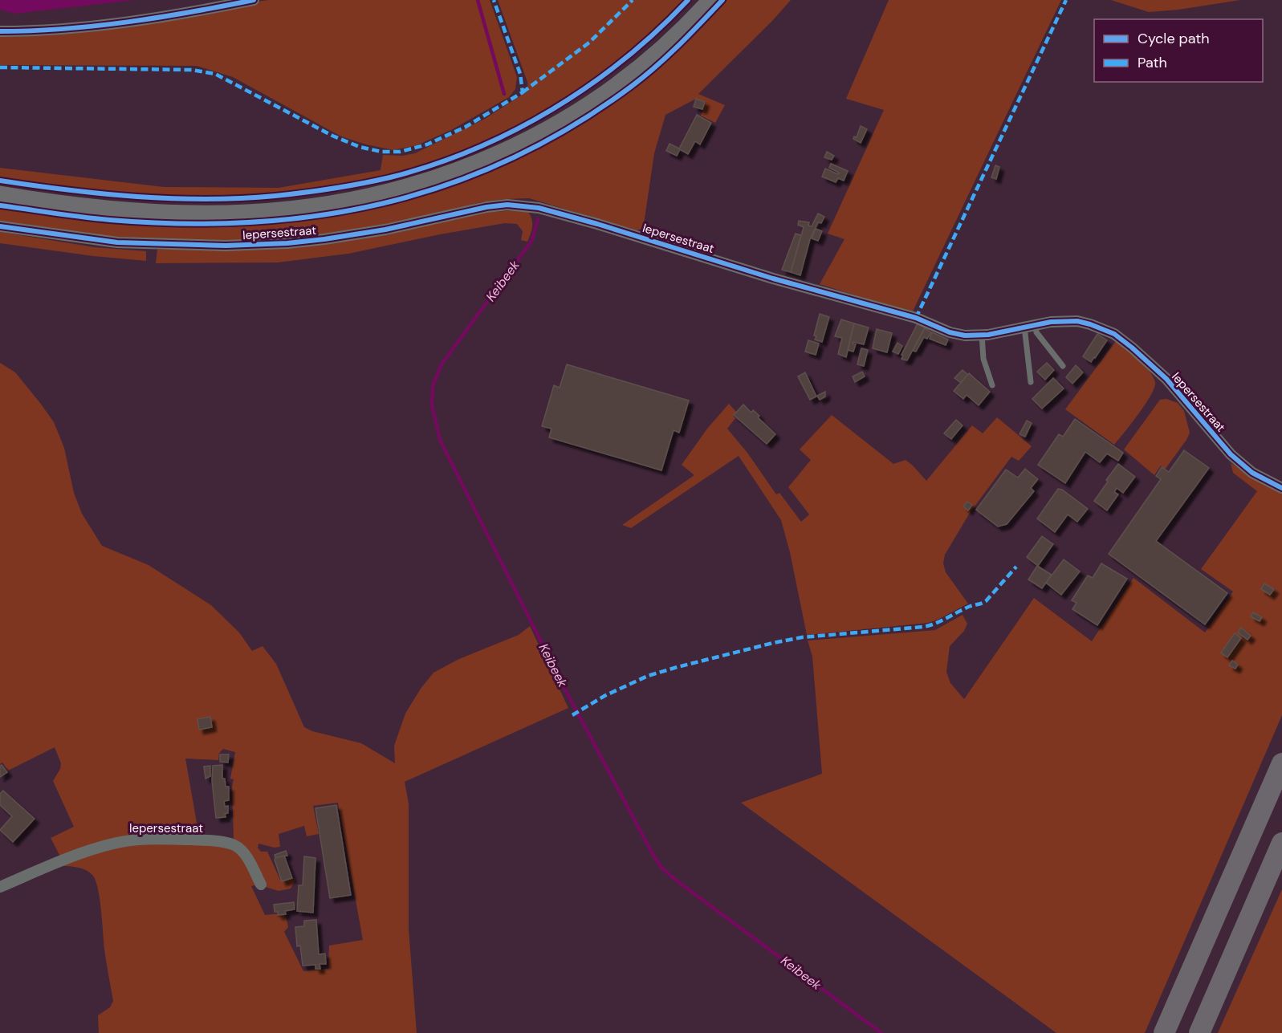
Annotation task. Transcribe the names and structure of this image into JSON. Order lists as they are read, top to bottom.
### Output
{
  "streets": {
    "street": ["Iepersestraat"]
  },
  "water": ["Keibeek"],
  "legend": ["Cycle path", "Path"]
}
